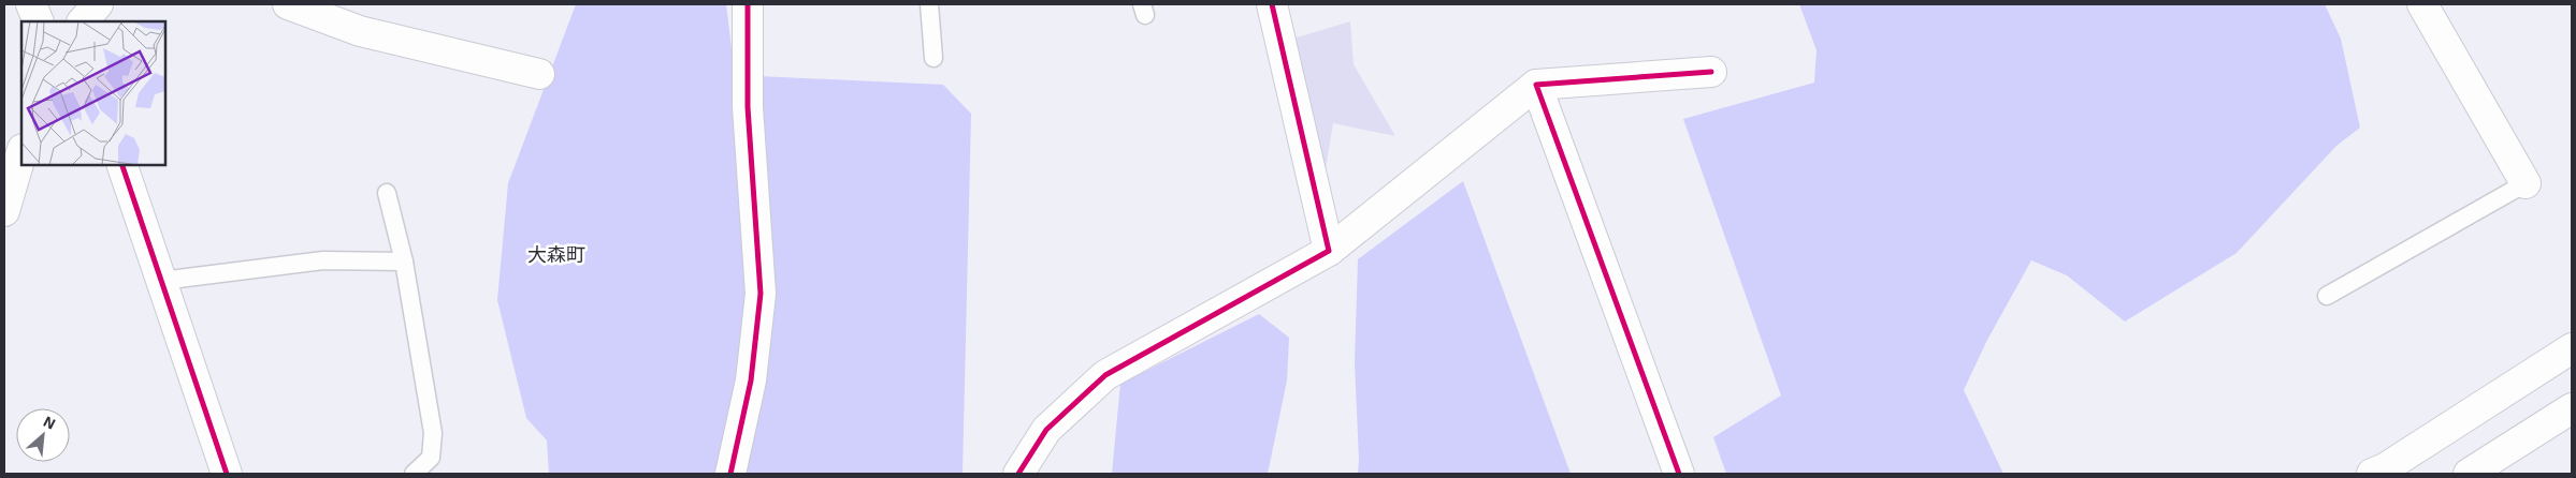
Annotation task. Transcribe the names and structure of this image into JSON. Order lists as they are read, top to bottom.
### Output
{
  "districts": ["大森町"],
  "north": "top right"
}
